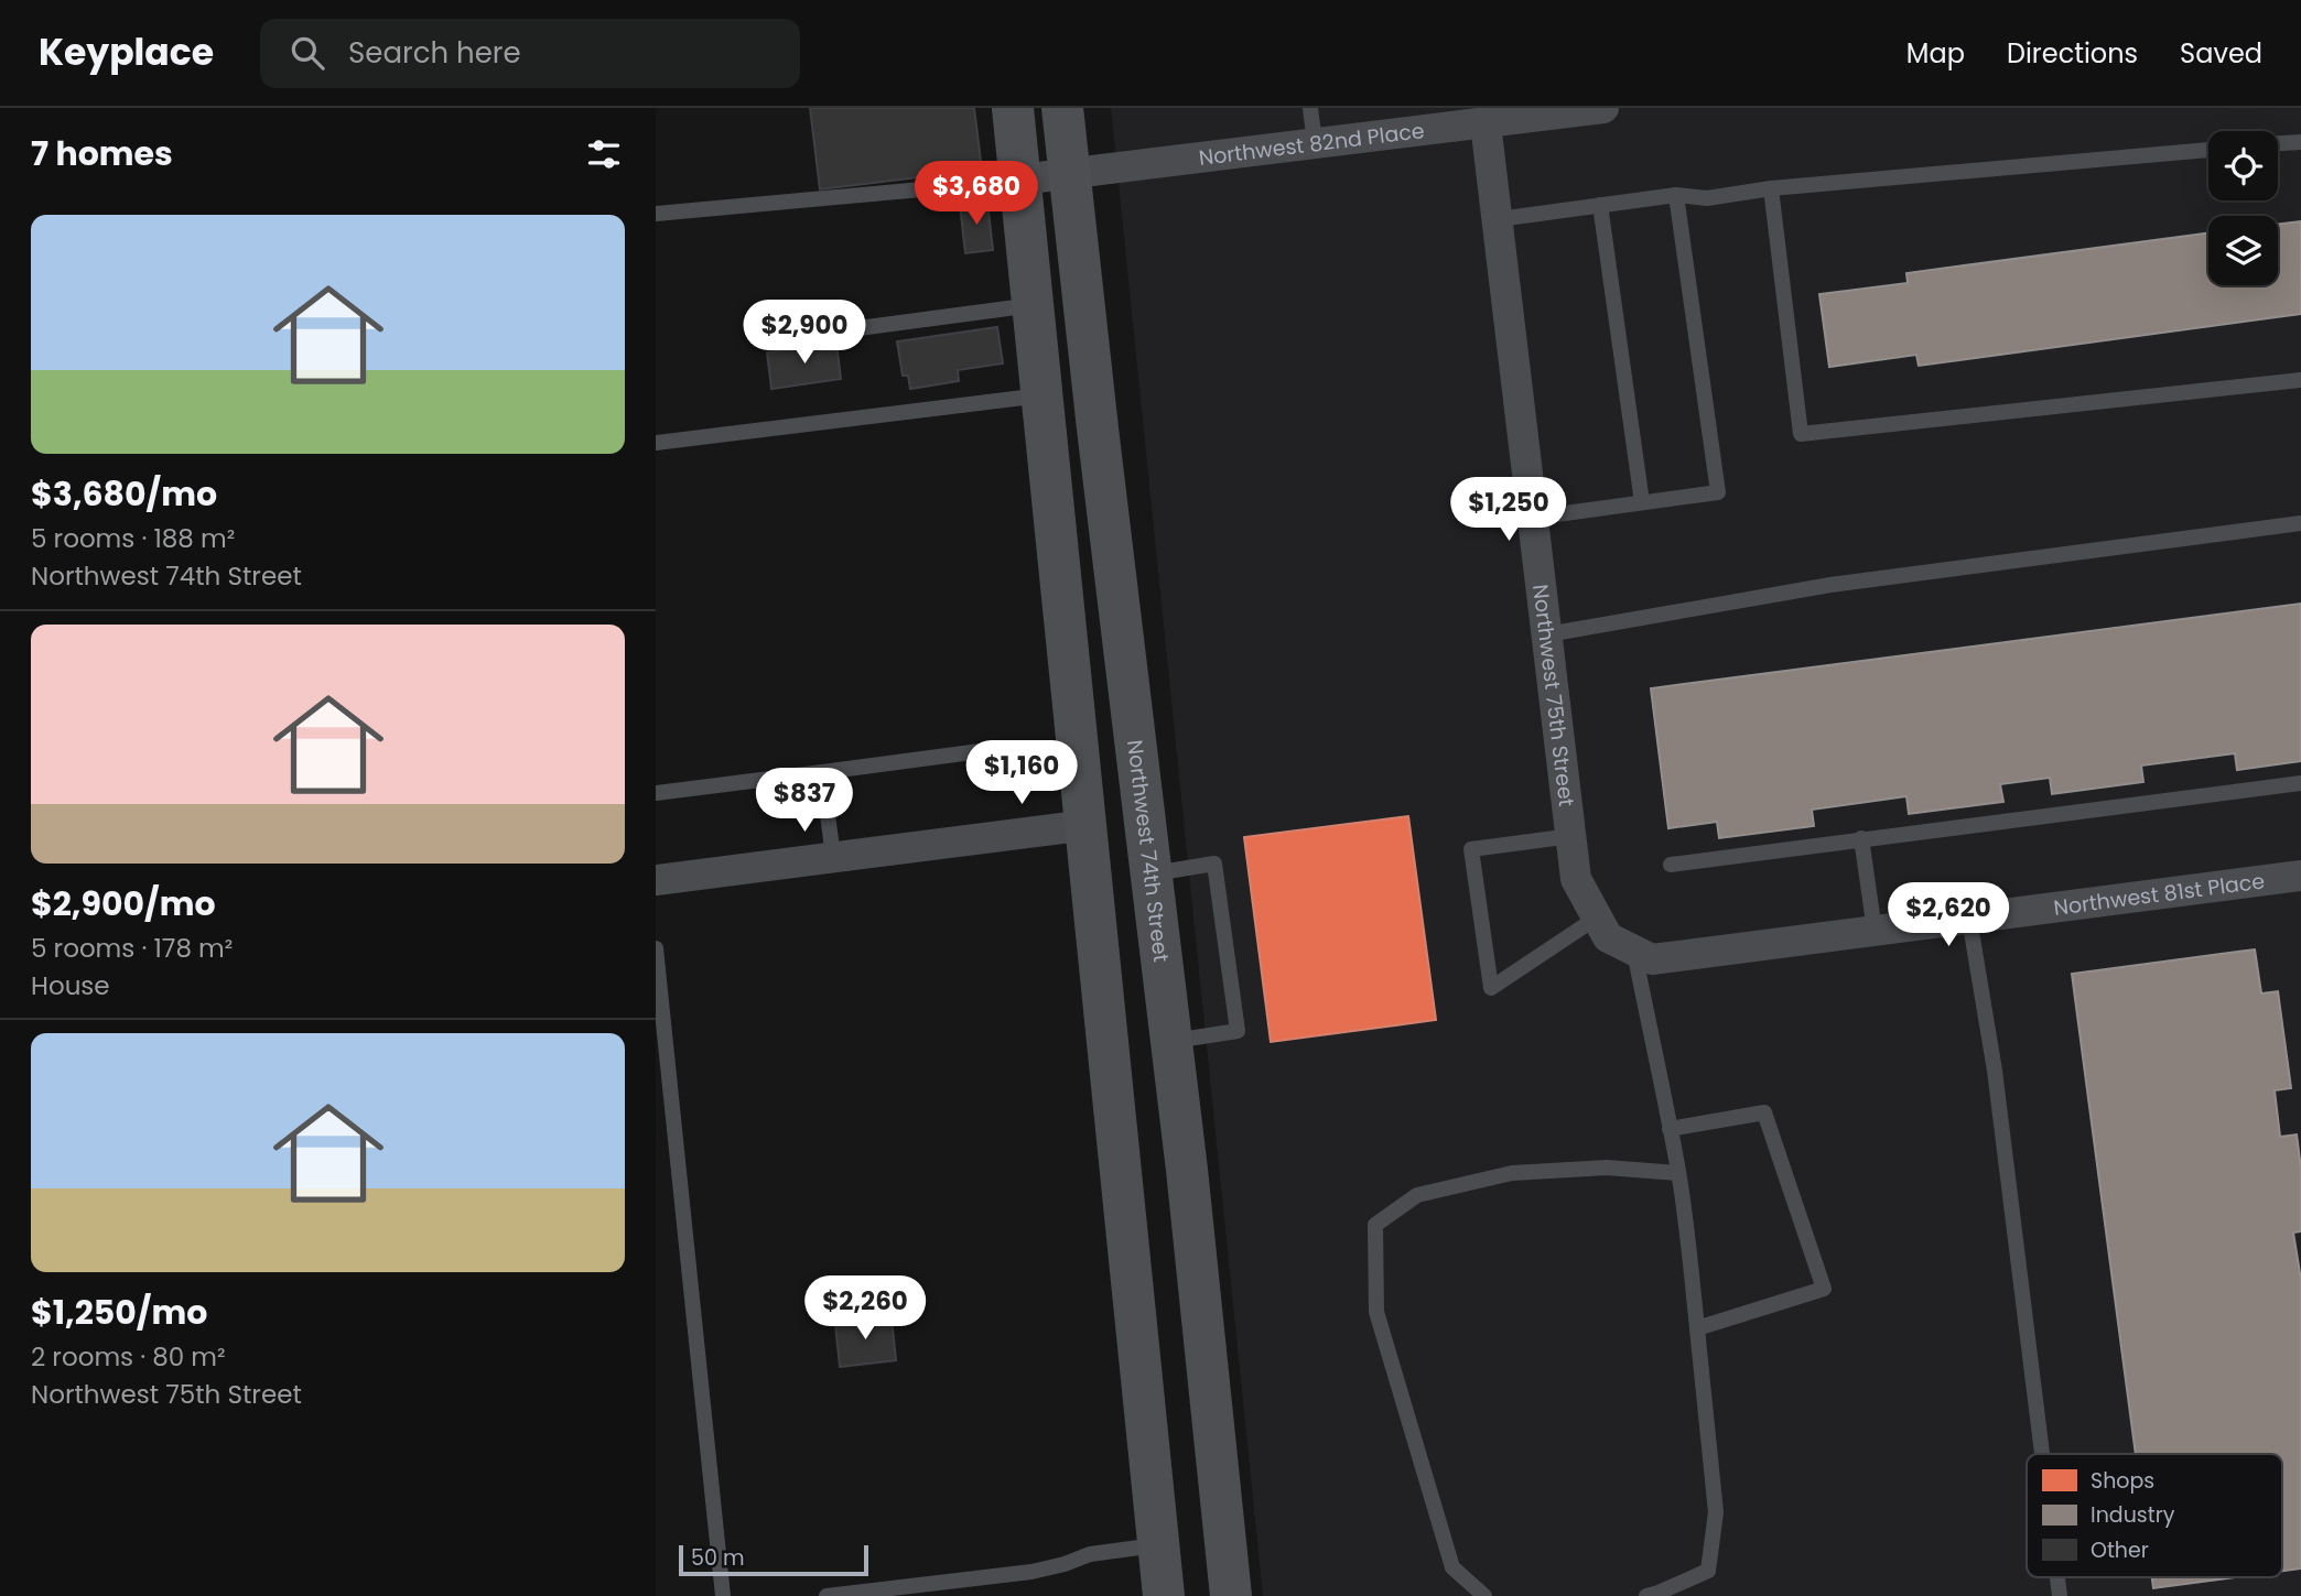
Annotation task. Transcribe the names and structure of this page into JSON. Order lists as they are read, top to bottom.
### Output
{
  "streets": {
    "main road": ["Northwest 74th Street"],
    "street": ["Northwest 82nd Place", "Northwest 75th Street", "Northwest 81st Place"]
  },
  "crossings": [
    ["Northwest 82nd Place", "Northwest 75th Street"],
    ["Northwest 82nd Place", "Northwest 74th Street"],
    ["Northwest 75th Street", "Northwest 81st Place"]
  ],
  "legend": ["Shops", "Industry", "Other"],
  "scale_bar": "50 m",
  "page": {
    "header": "Keyplace",
    "search": "Search here",
    "nav": ["Map", "Directions", "Saved"],
    "heading": "7 homes",
    "price": [
      "$3,680",
      "$2,900",
      "$1,250",
      "$1,160",
      "$837",
      "$2,620",
      "$2,260"
    ],
    "list": [
      {
        "name": "$3,680/mo",
        "note": "5 rooms · 188 m² · Northwest 74th Street"
      },
      {
        "name": "$2,900/mo",
        "note": "5 rooms · 178 m² · House"
      },
      {
        "name": "$1,250/mo",
        "note": "2 rooms · 80 m² · Northwest 75th Street"
      }
    ],
    "scale": "50 m"
  }
}
